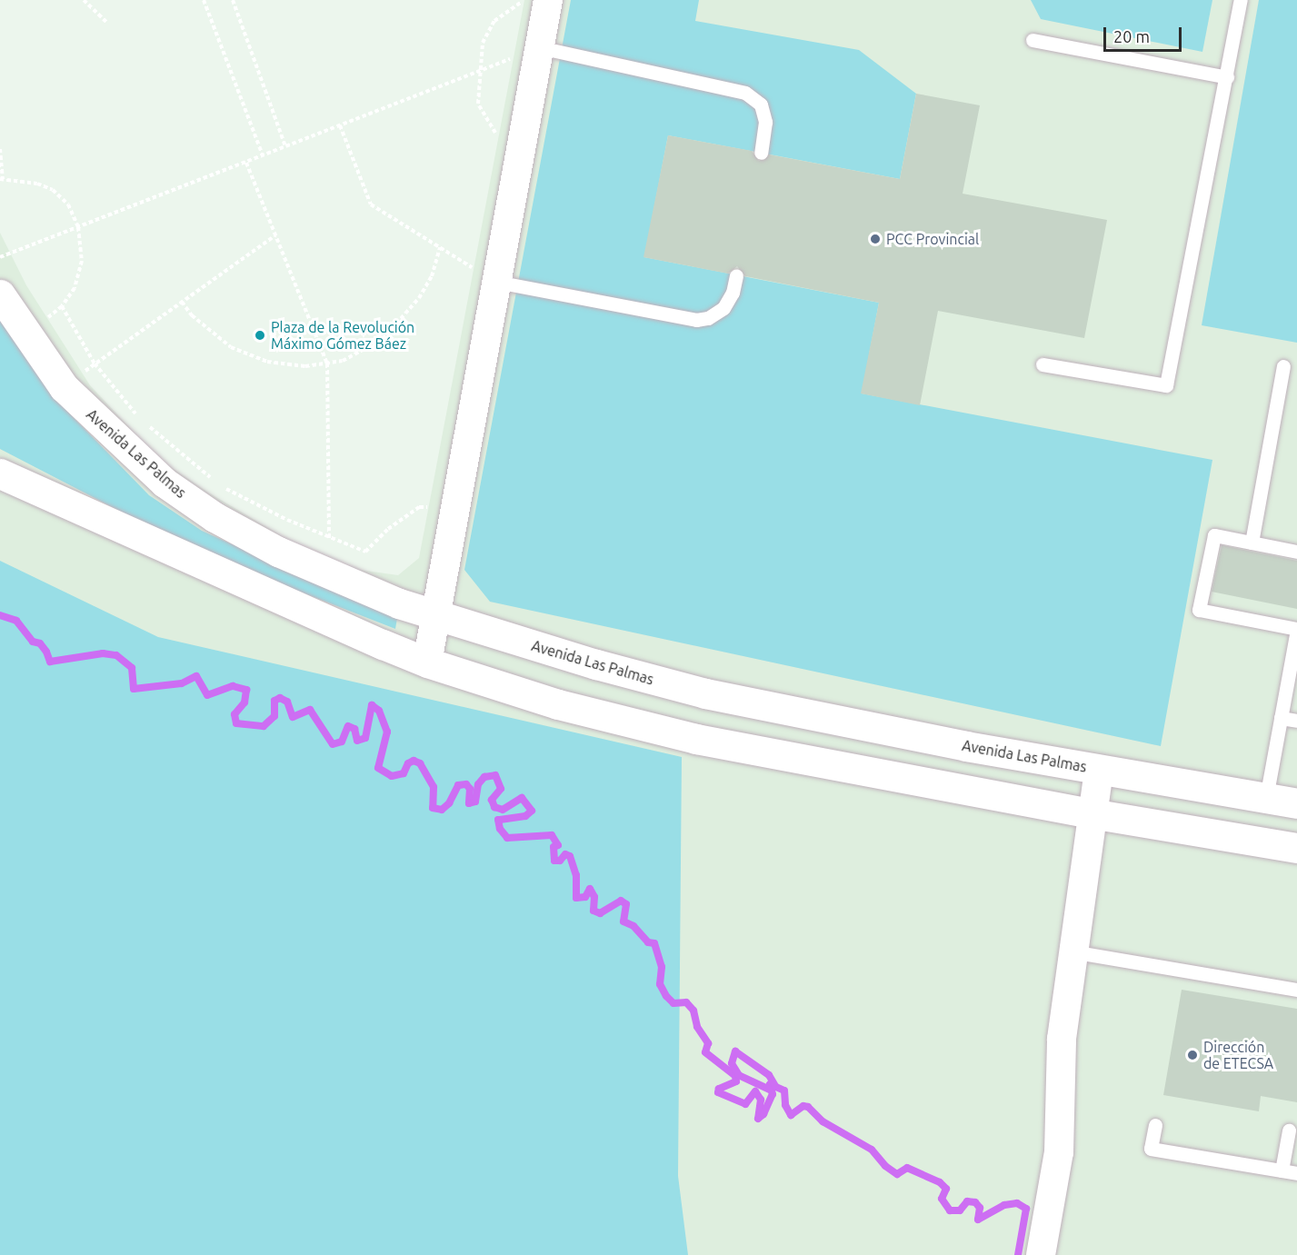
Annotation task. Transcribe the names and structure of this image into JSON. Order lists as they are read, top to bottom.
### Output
{
  "streets": {
    "street": ["Avenida Las Palmas"]
  },
  "places": ["PCC Provincial", "Plaza de la Revolución Máximo Gómez Báez", "Dirección de ETECSA"],
  "scale_bar": "20 m"
}
